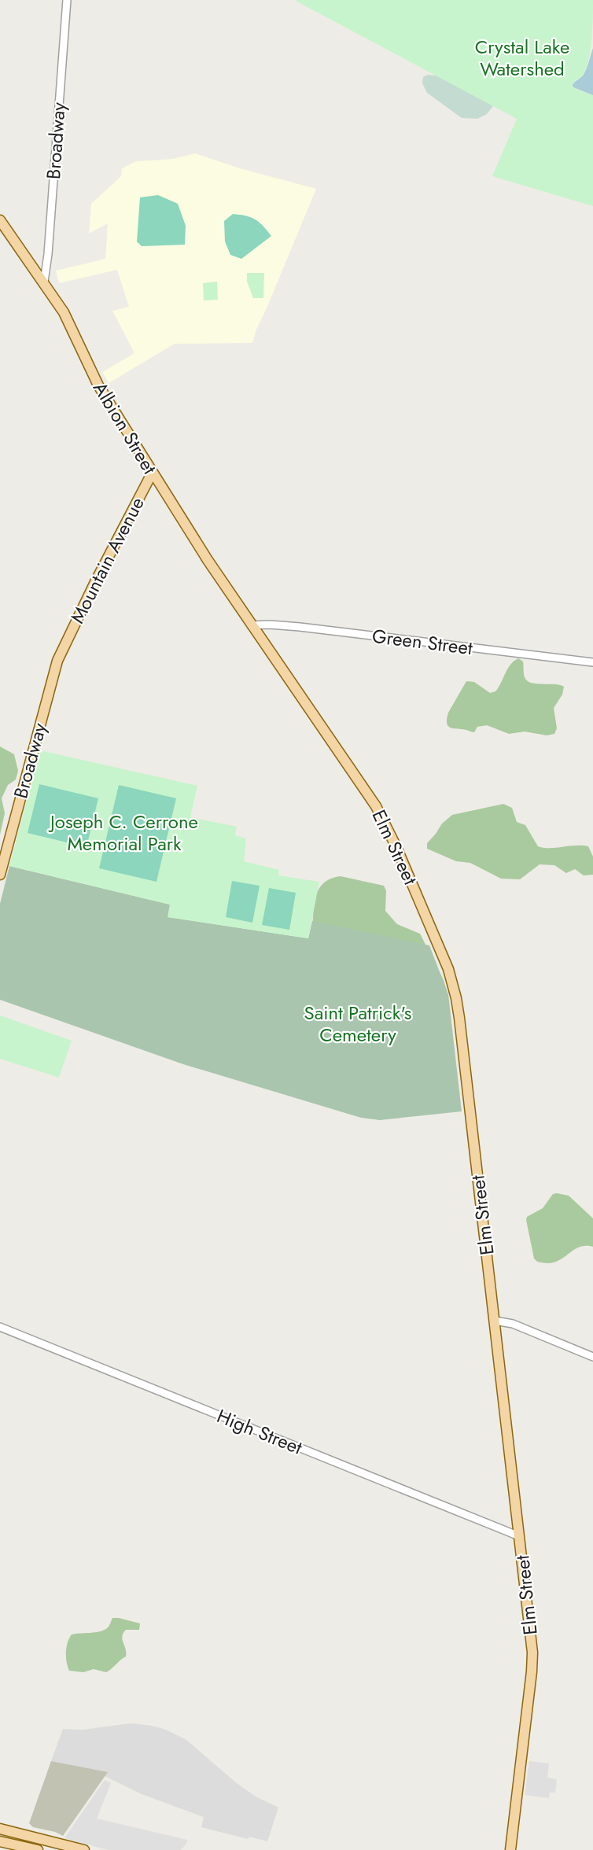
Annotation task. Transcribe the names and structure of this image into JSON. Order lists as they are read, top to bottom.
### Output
{
  "streets": {
    "main road": [
      "Broadway",
      "Albion Street",
      "Mountain Avenue",
      "Elm Street"
    ],
    "street": ["Green Street", "High Street"]
  },
  "crossings": [
    ["Broadway", "Albion Street"],
    ["Broadway", "Mountain Avenue"],
    ["Albion Street", "Mountain Avenue"],
    ["Albion Street", "Green Street"],
    ["Albion Street", "Elm Street"],
    ["Green Street", "Elm Street"],
    ["Elm Street", "High Street"]
  ],
  "parks": ["Crystal Lake Watershed", "Joseph C. Cerrone Memorial Park", "Saint Patrick's Cemetery"]
}
